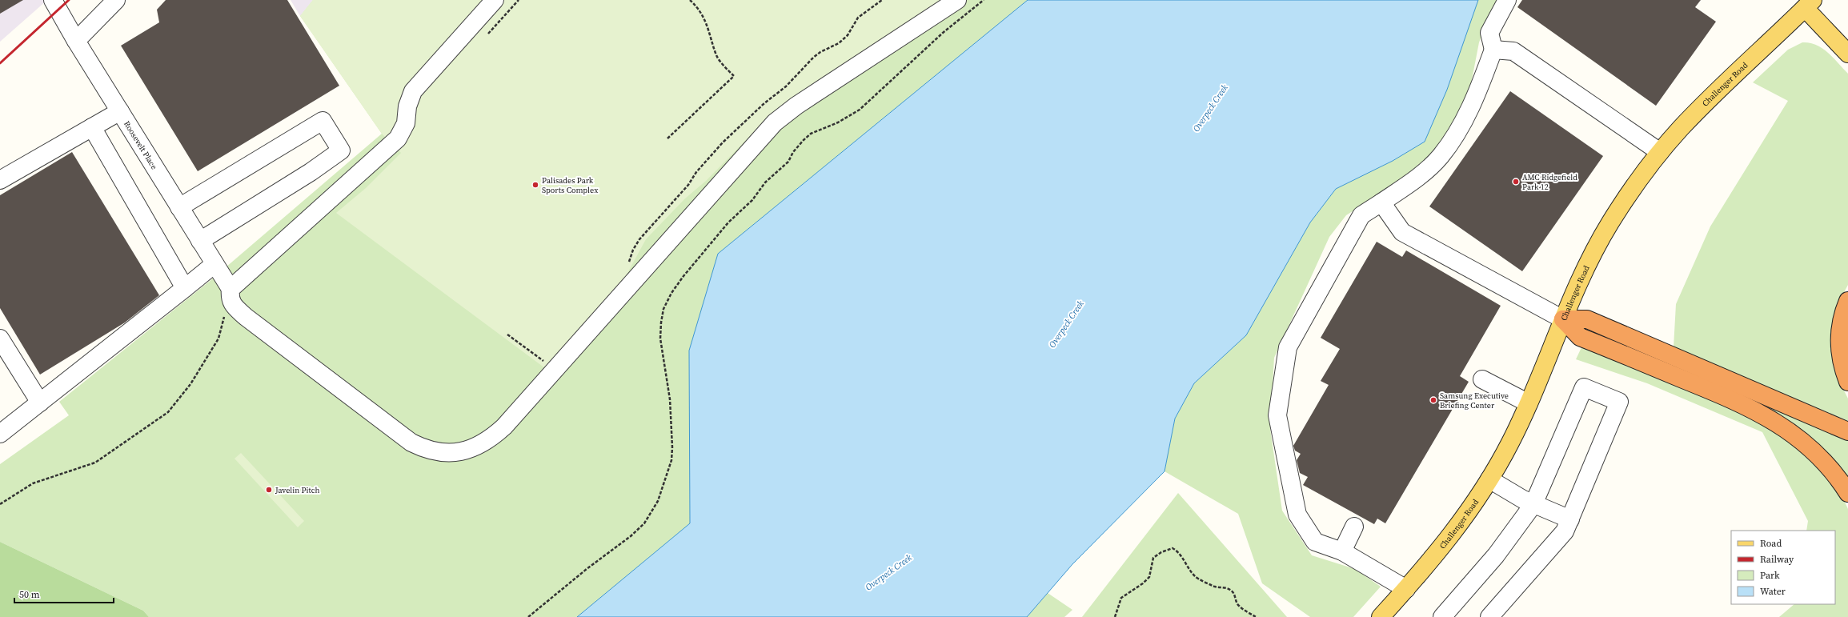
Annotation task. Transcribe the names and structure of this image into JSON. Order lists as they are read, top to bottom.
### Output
{
  "streets": {
    "main road": ["Challenger Road"],
    "street": ["Roosevelt Place"]
  },
  "water": ["Overpeck Creek"],
  "places": [
    "AMC Ridgefield Park 12",
    "Palisades Park Sports Complex",
    "Samsung Executive Briefing Center",
    "Javelin Pitch"
  ],
  "legend": [
    "Road",
    "Railway",
    "Park",
    "Water"
  ],
  "scale_bar": "50 m"
}
